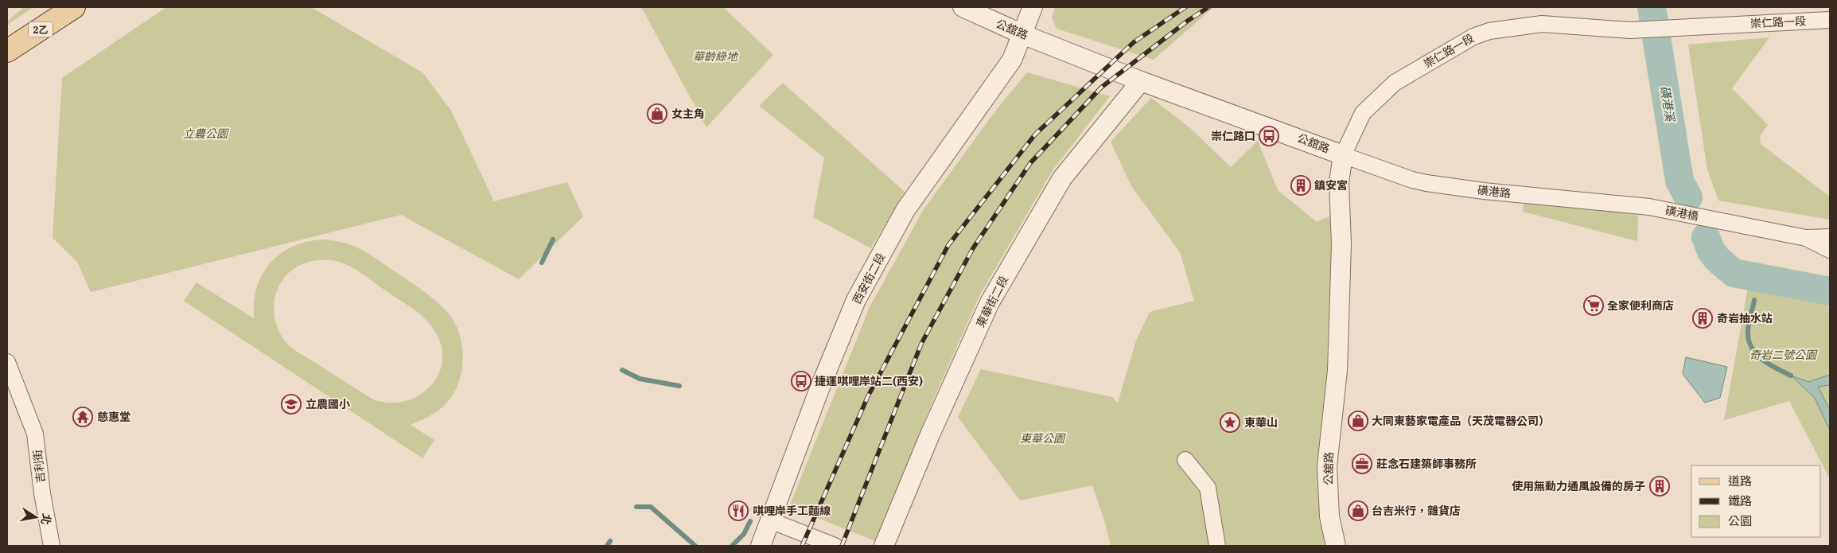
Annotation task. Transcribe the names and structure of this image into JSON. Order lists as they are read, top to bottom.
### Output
{
  "streets": {
    "main road": ["2乙"],
    "street": [
      "崇仁路一段",
      "公舘路",
      "磺港路",
      "磺港橋",
      "西安街二段",
      "東華街二段",
      "吉利街"
    ]
  },
  "crossings": [
    ["崇仁路一段", "公舘路"],
    ["崇仁路一段", "磺港路"],
    ["公舘路", "磺港路"],
    ["公舘路", "西安街二段"],
    ["公舘路", "東華街二段"],
    ["磺港路", "磺港橋"]
  ],
  "water": ["磺港溪"],
  "parks": [
    "華齡綠地",
    "立農公園",
    "奇岩二號公園",
    "東華公園"
  ],
  "places": {
    "shop": ["女主角", "大同東藝家電產品（天茂電器公司）", "台吉米行，雜貨店"],
    "bus stop": ["崇仁路口", "捷運唭哩岸站二(西安)"],
    "building": ["鎮安宮", "奇岩抽水站", "使用無動力通風設備的房子"],
    "supermarket": ["全家便利商店"],
    "school or university": ["立農國小"],
    "temple": ["慈惠堂"],
    "place": ["東華山"],
    "office": ["莊念石建築師事務所"],
    "restaurant": ["唭哩岸手工麵線"]
  },
  "legend": ["道路", "鐵路", "公園"],
  "north": "right"
}
